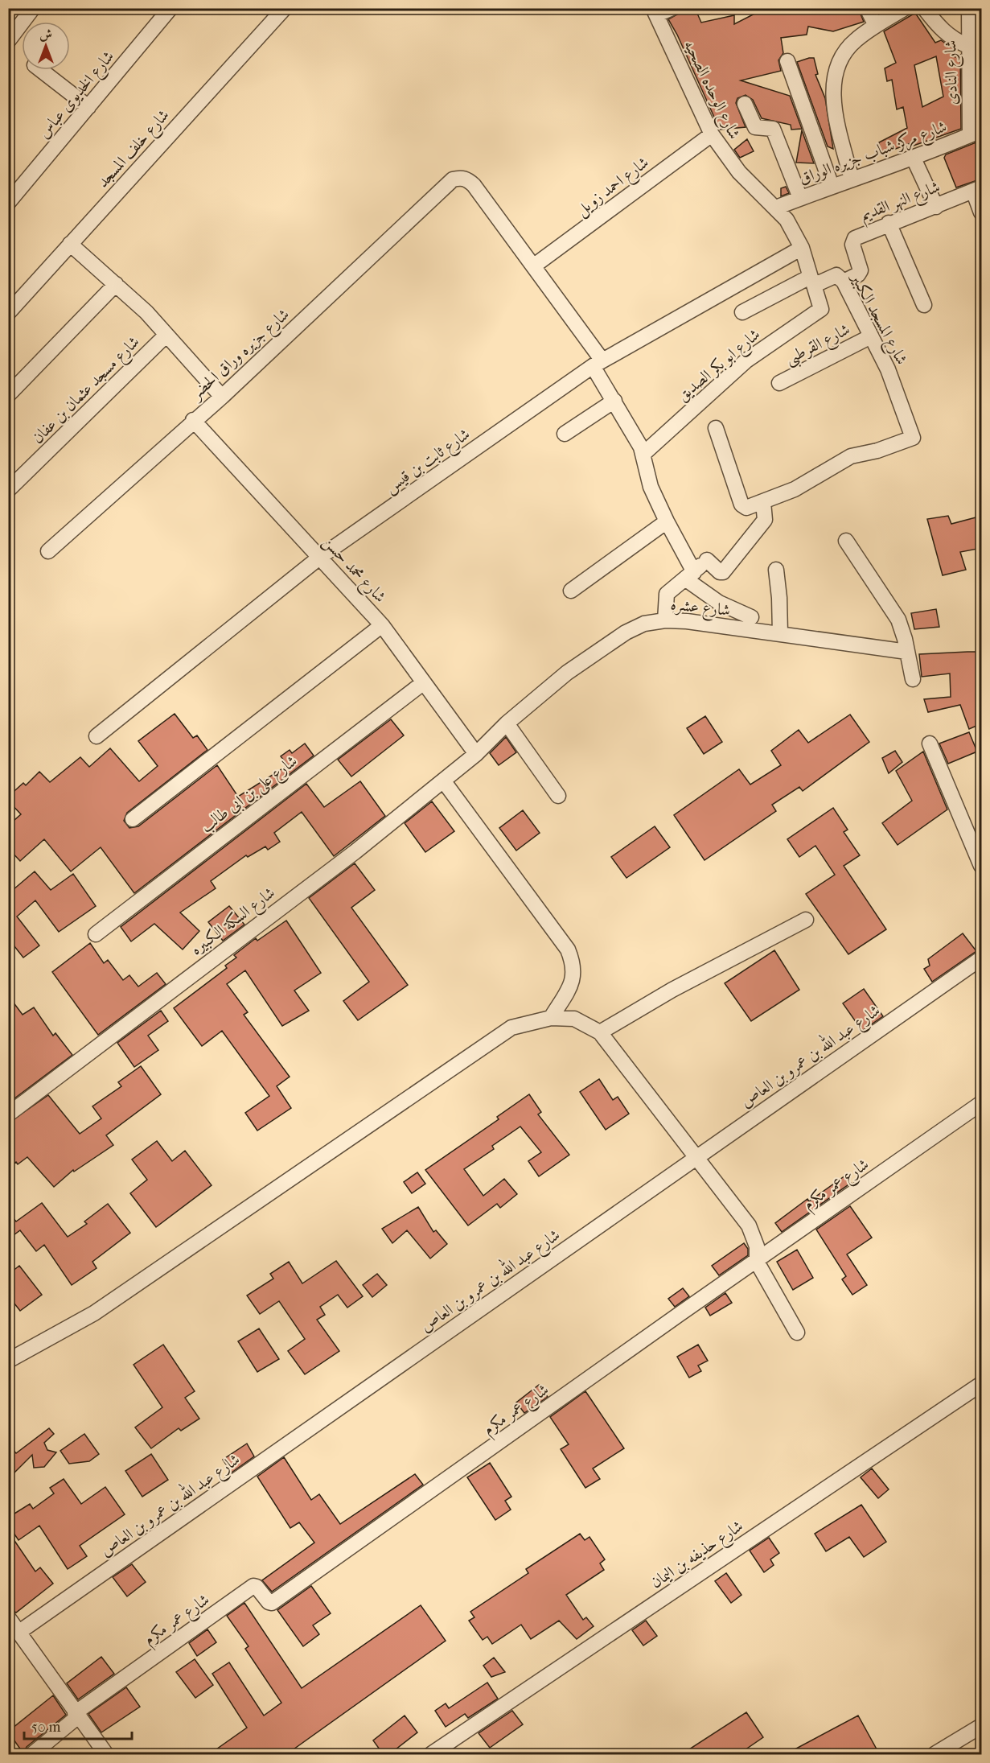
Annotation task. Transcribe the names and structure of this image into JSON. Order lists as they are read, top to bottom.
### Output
{
  "streets": {
    "street": [
      "شارع النادى",
      "شارع الوحده الصحيه",
      "شارع الخديوى عباس",
      "شارع خلف المسجد",
      "شارع مركز شباب جزيره الوراق",
      "شارع احمد زويل",
      "شارع النهر القديم",
      "شارع المسجد الكبير",
      "شارع القرطبى",
      "شارع جزيره وراق الحضر",
      "شارع ابو بكر الصديق",
      "شارع مسجد عثمان بن عفان",
      "شارع ثابت بن قيس",
      "شارع محمد حسن",
      "شارع عشره",
      "شارع على بن ابى طالب",
      "شارع السكة الكبيره",
      "شارع عبد الله بن عمرو بن العاص",
      "شارع عمر مكرم",
      "شارع حذيفه بن اليمان"
    ]
  },
  "crossings": [
    ["شارع النادى", "شارع مركز شباب جزيره الوراق"],
    ["شارع الوحده الصحيه", "شارع مركز شباب جزيره الوراق"],
    ["شارع الوحده الصحيه", "شارع احمد زويل"],
    ["شارع الوحده الصحيه", "شارع ثابت بن قيس"],
    ["شارع احمد زويل", "شارع جزيره وراق الحضر"],
    ["شارع النهر القديم", "شارع المسجد الكبير"],
    ["شارع المسجد الكبير", "شارع القرطبى"],
    ["شارع المسجد الكبير", "شارع ابو بكر الصديق"],
    ["شارع جزيره وراق الحضر", "شارع محمد حسن"],
    ["شارع ثابت بن قيس", "شارع محمد حسن"],
    ["شارع محمد حسن", "شارع عشره"],
    ["شارع محمد حسن", "شارع على بن ابى طالب"],
    ["شارع محمد حسن", "شارع السكة الكبيره"],
    ["شارع عشره", "شارع السكة الكبيره"]
  ],
  "scale_bar": "50 m",
  "north": "top"
}
